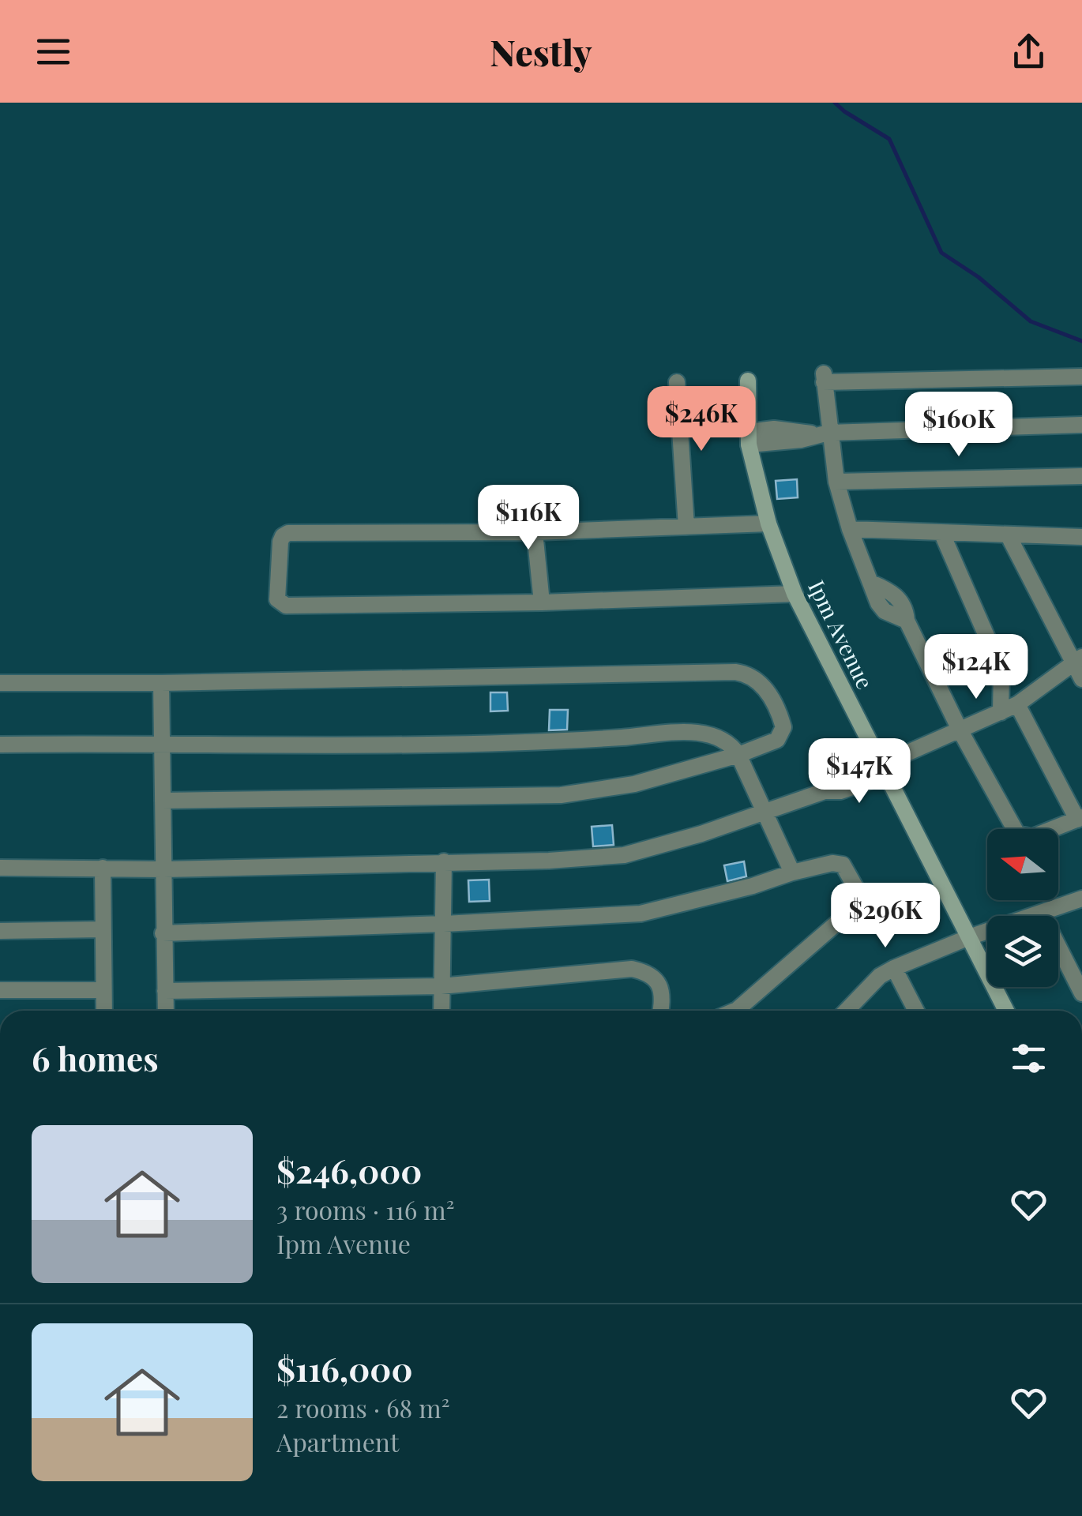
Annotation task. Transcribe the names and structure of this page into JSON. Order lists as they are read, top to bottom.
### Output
{
  "streets": {
    "street": ["Ipm Avenue"]
  },
  "north": "left",
  "page": {
    "header": "Nestly",
    "price": [
      "$246K",
      "$160K",
      "$116K",
      "$124K",
      "$147K",
      "$296K"
    ],
    "heading": "6 homes",
    "list": [
      {
        "name": "$246,000",
        "note": "3 rooms · 116 m² · Ipm Avenue"
      },
      {
        "name": "$116,000",
        "note": "2 rooms · 68 m² · Apartment"
      }
    ]
  }
}
